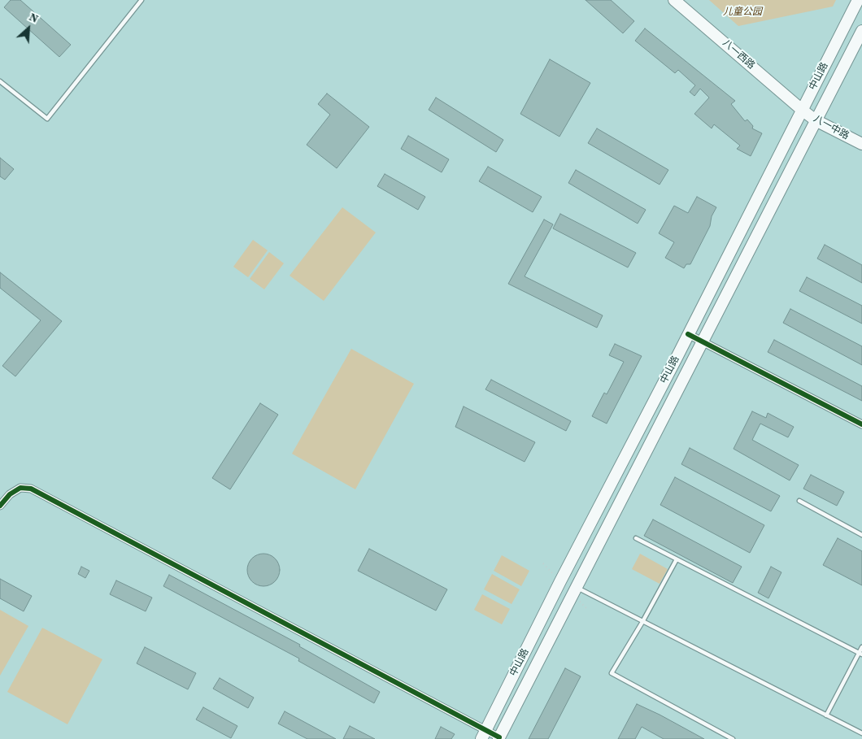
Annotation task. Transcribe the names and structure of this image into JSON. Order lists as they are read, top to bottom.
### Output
{
  "streets": {
    "main road": ["八一西路", "中山路", "八一中路"]
  },
  "crossings": [
    ["八一西路", "中山路"],
    ["八一西路", "八一中路"],
    ["中山路", "八一中路"]
  ],
  "parks": ["儿童公园"],
  "north": "top right"
}
